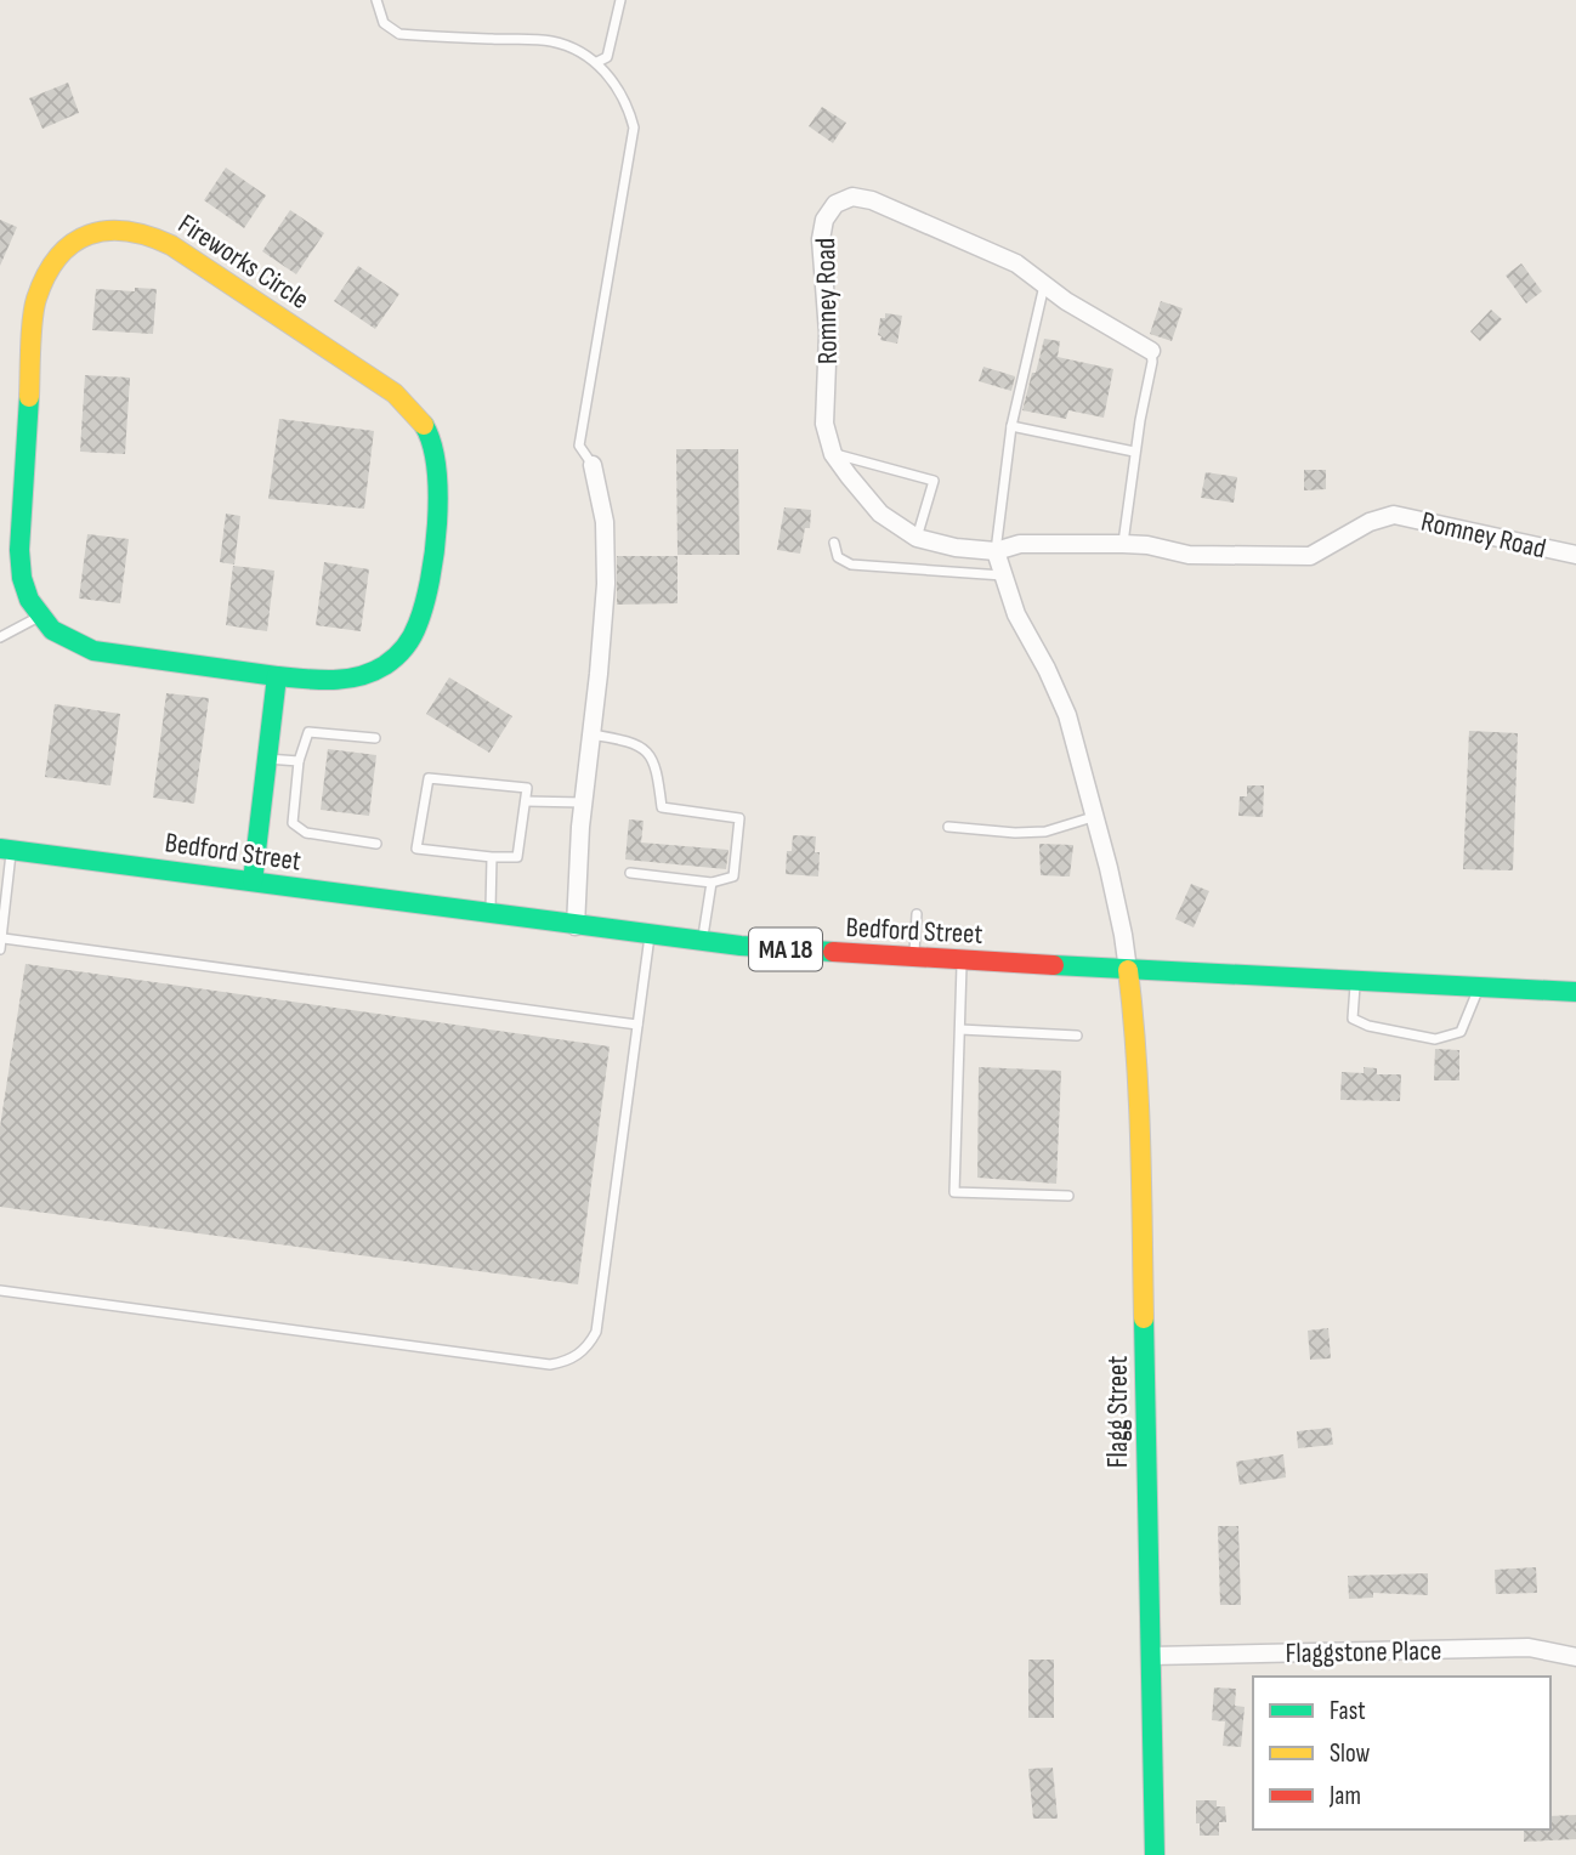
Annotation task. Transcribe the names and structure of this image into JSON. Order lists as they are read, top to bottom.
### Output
{
  "streets": {
    "street": [
      "Fireworks Circle",
      "Romney Road",
      "Bedford Street",
      "MA 18",
      "Flagg Street",
      "Flaggstone Place"
    ]
  },
  "crossings": [
    ["Bedford Street", "Flagg Street"],
    ["Flagg Street", "Flaggstone Place"]
  ],
  "legend": ["Fast", "Slow", "Jam"]
}
